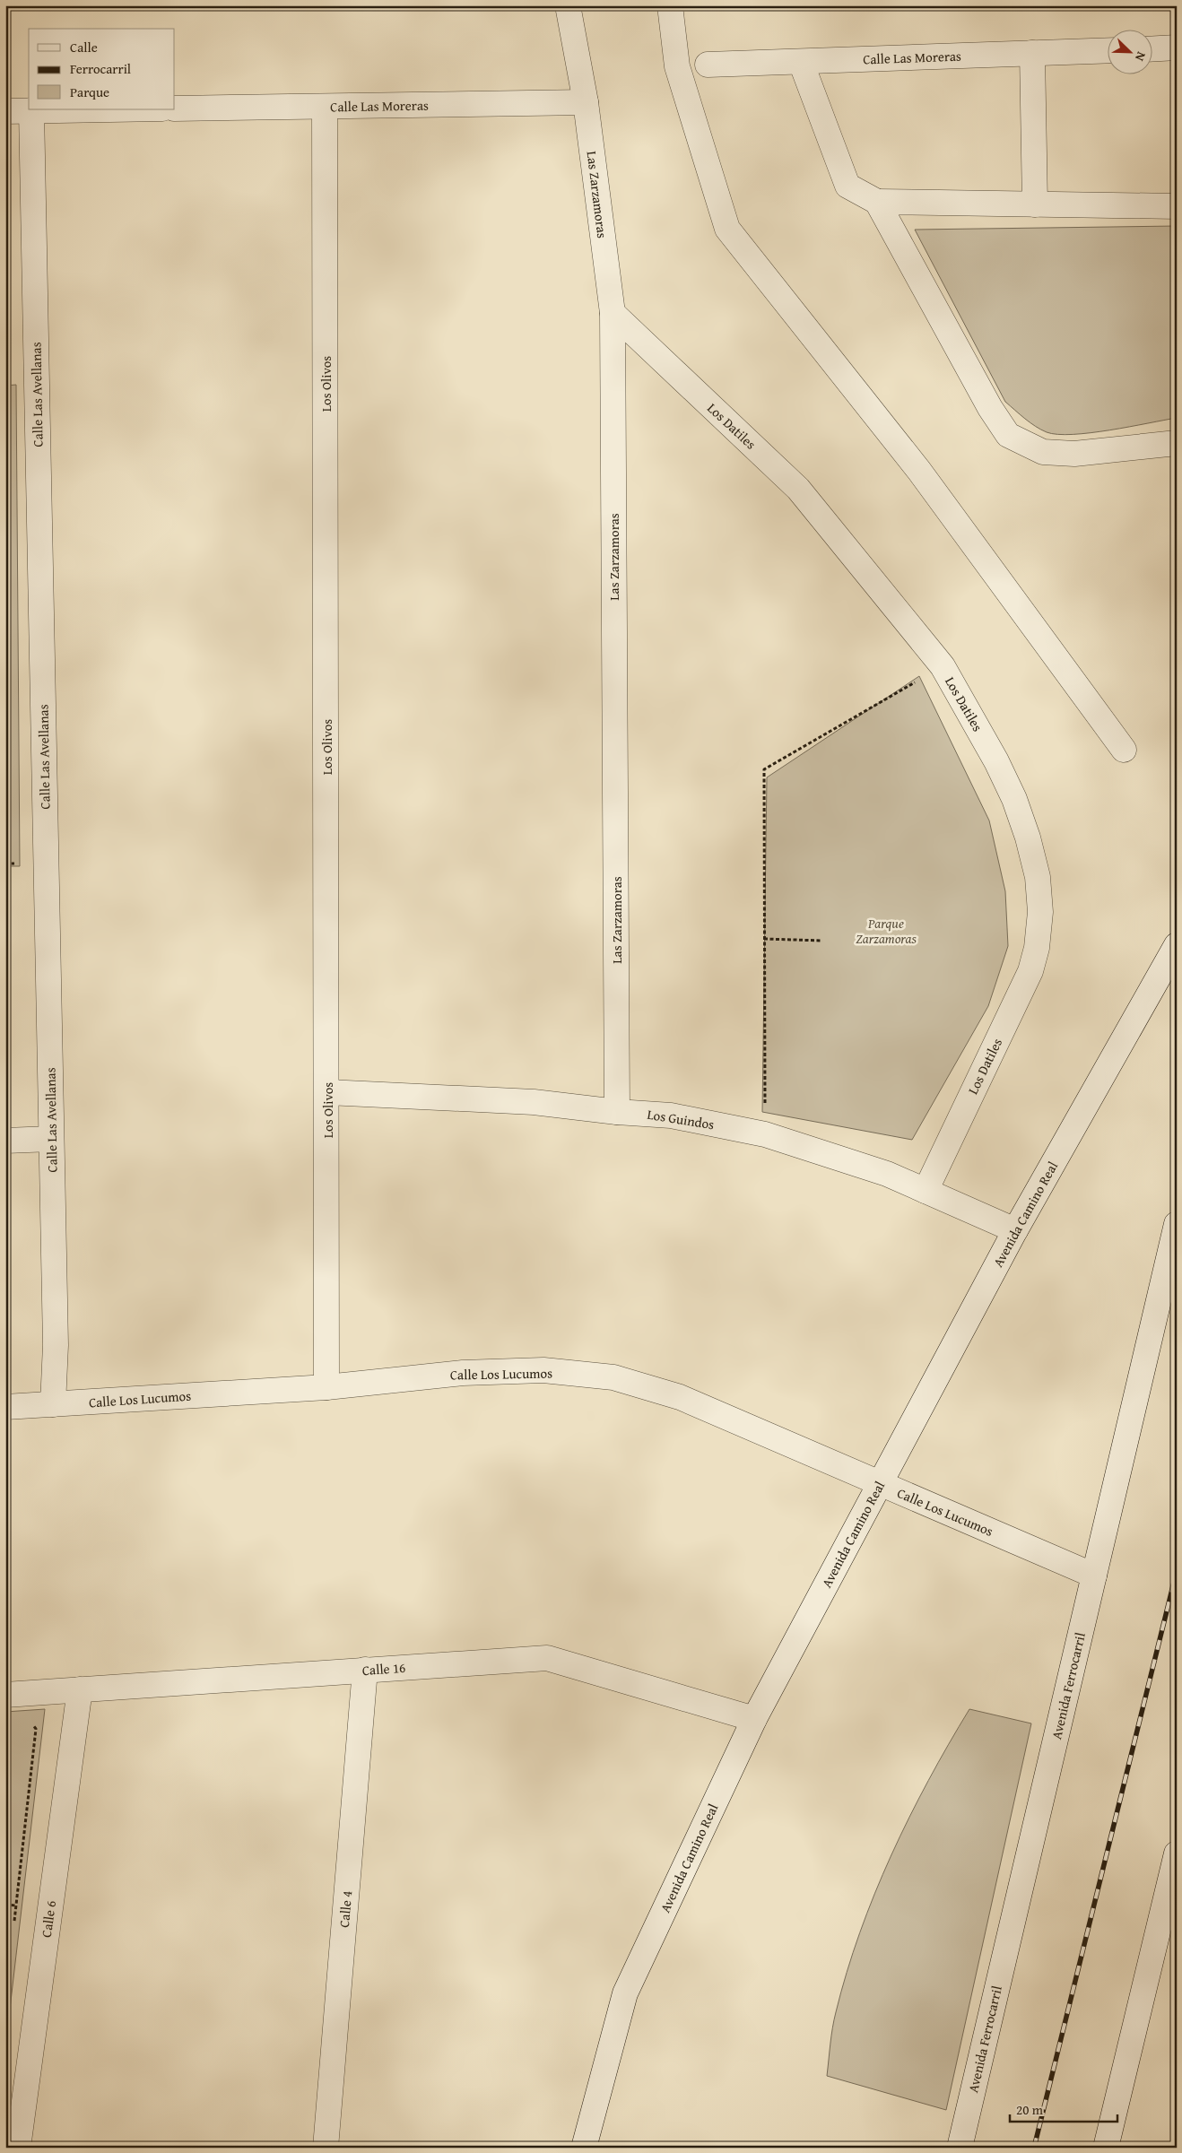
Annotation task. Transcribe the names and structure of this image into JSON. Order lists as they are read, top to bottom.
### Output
{
  "streets": {
    "street": [
      "Calle Las Moreras",
      "Las Zarzamoras",
      "Los Olivos",
      "Calle Las Avellanas",
      "Los Datiles",
      "Los Guindos",
      "Avenida Camino Real",
      "Calle Los Lucumos",
      "Calle 16",
      "Avenida Ferrocarril",
      "Calle 4",
      "Calle 6"
    ]
  },
  "crossings": [
    ["Calle Las Moreras", "Las Zarzamoras"],
    ["Calle Las Moreras", "Los Olivos"],
    ["Las Zarzamoras", "Los Datiles"],
    ["Las Zarzamoras", "Los Guindos"],
    ["Los Olivos", "Los Guindos"],
    ["Los Olivos", "Calle Los Lucumos"],
    ["Calle Las Avellanas", "Calle Los Lucumos"],
    ["Los Datiles", "Los Guindos"],
    ["Los Guindos", "Avenida Camino Real"],
    ["Avenida Camino Real", "Calle Los Lucumos"],
    ["Avenida Camino Real", "Calle 16"],
    ["Calle Los Lucumos", "Avenida Ferrocarril"],
    ["Calle 16", "Calle 4"],
    ["Calle 16", "Calle 6"]
  ],
  "parks": ["Parque Zarzamoras"],
  "legend": ["Calle", "Ferrocarril", "Parque"],
  "scale_bar": "20 m",
  "north": "bottom right"
}
